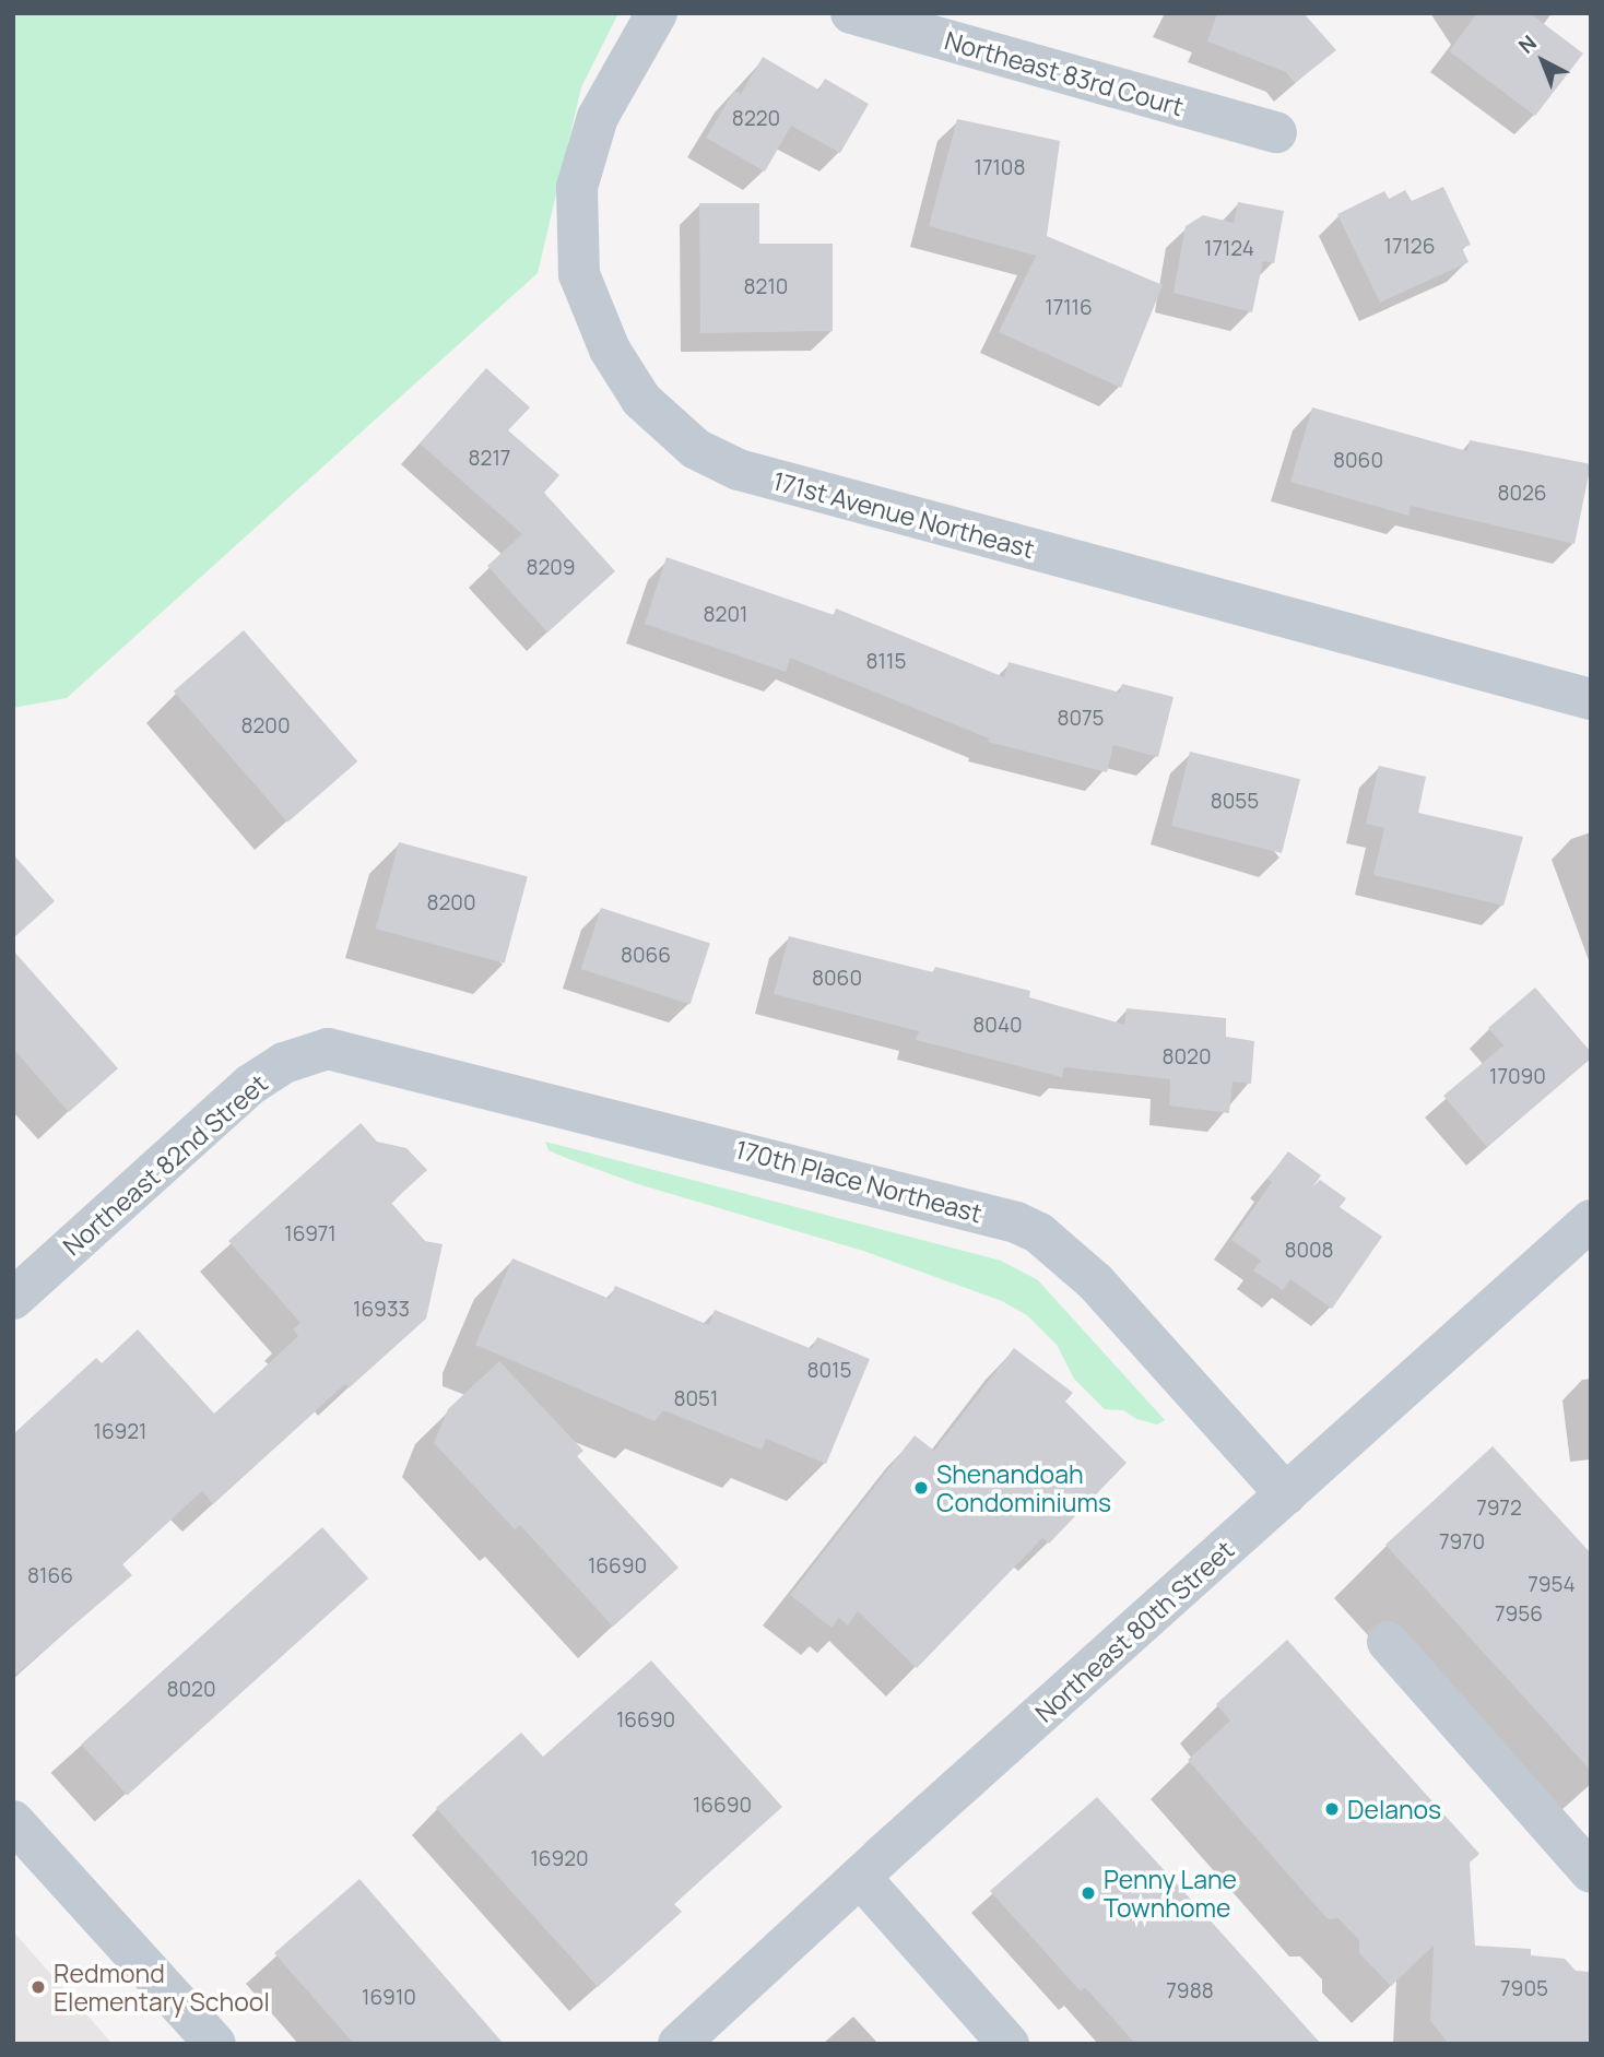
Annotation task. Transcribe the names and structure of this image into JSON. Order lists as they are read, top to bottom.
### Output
{
  "streets": {
    "street": [
      "Northeast 83rd Court",
      "171st Avenue Northeast",
      "Northeast 82nd Street",
      "170th Place Northeast",
      "Northeast 80th Street"
    ]
  },
  "crossings": [
    ["Northeast 82nd Street", "170th Place Northeast"],
    ["170th Place Northeast", "Northeast 80th Street"]
  ],
  "places": [
    "Shenandoah Condominiums",
    "Delanos",
    "Penny Lane Townhome",
    "Redmond Elementary School"
  ],
  "house_numbers": [
    "8220",
    "17108",
    "17126",
    "17124",
    "8210",
    "17116",
    "8217",
    "8060",
    "8026",
    "8209",
    "8201",
    "8115",
    "8075",
    "8200",
    "8055",
    "8200",
    "8066",
    "8060",
    "8040",
    "8020",
    "17090",
    "16971",
    "8008",
    "16933",
    "8015",
    "8051",
    "16921",
    "7972",
    "7970",
    "16690",
    "8166",
    "7954",
    "7956",
    "8020",
    "16690",
    "16690",
    "16920",
    "7905",
    "7988",
    "16910"
  ],
  "north": "top left"
}
